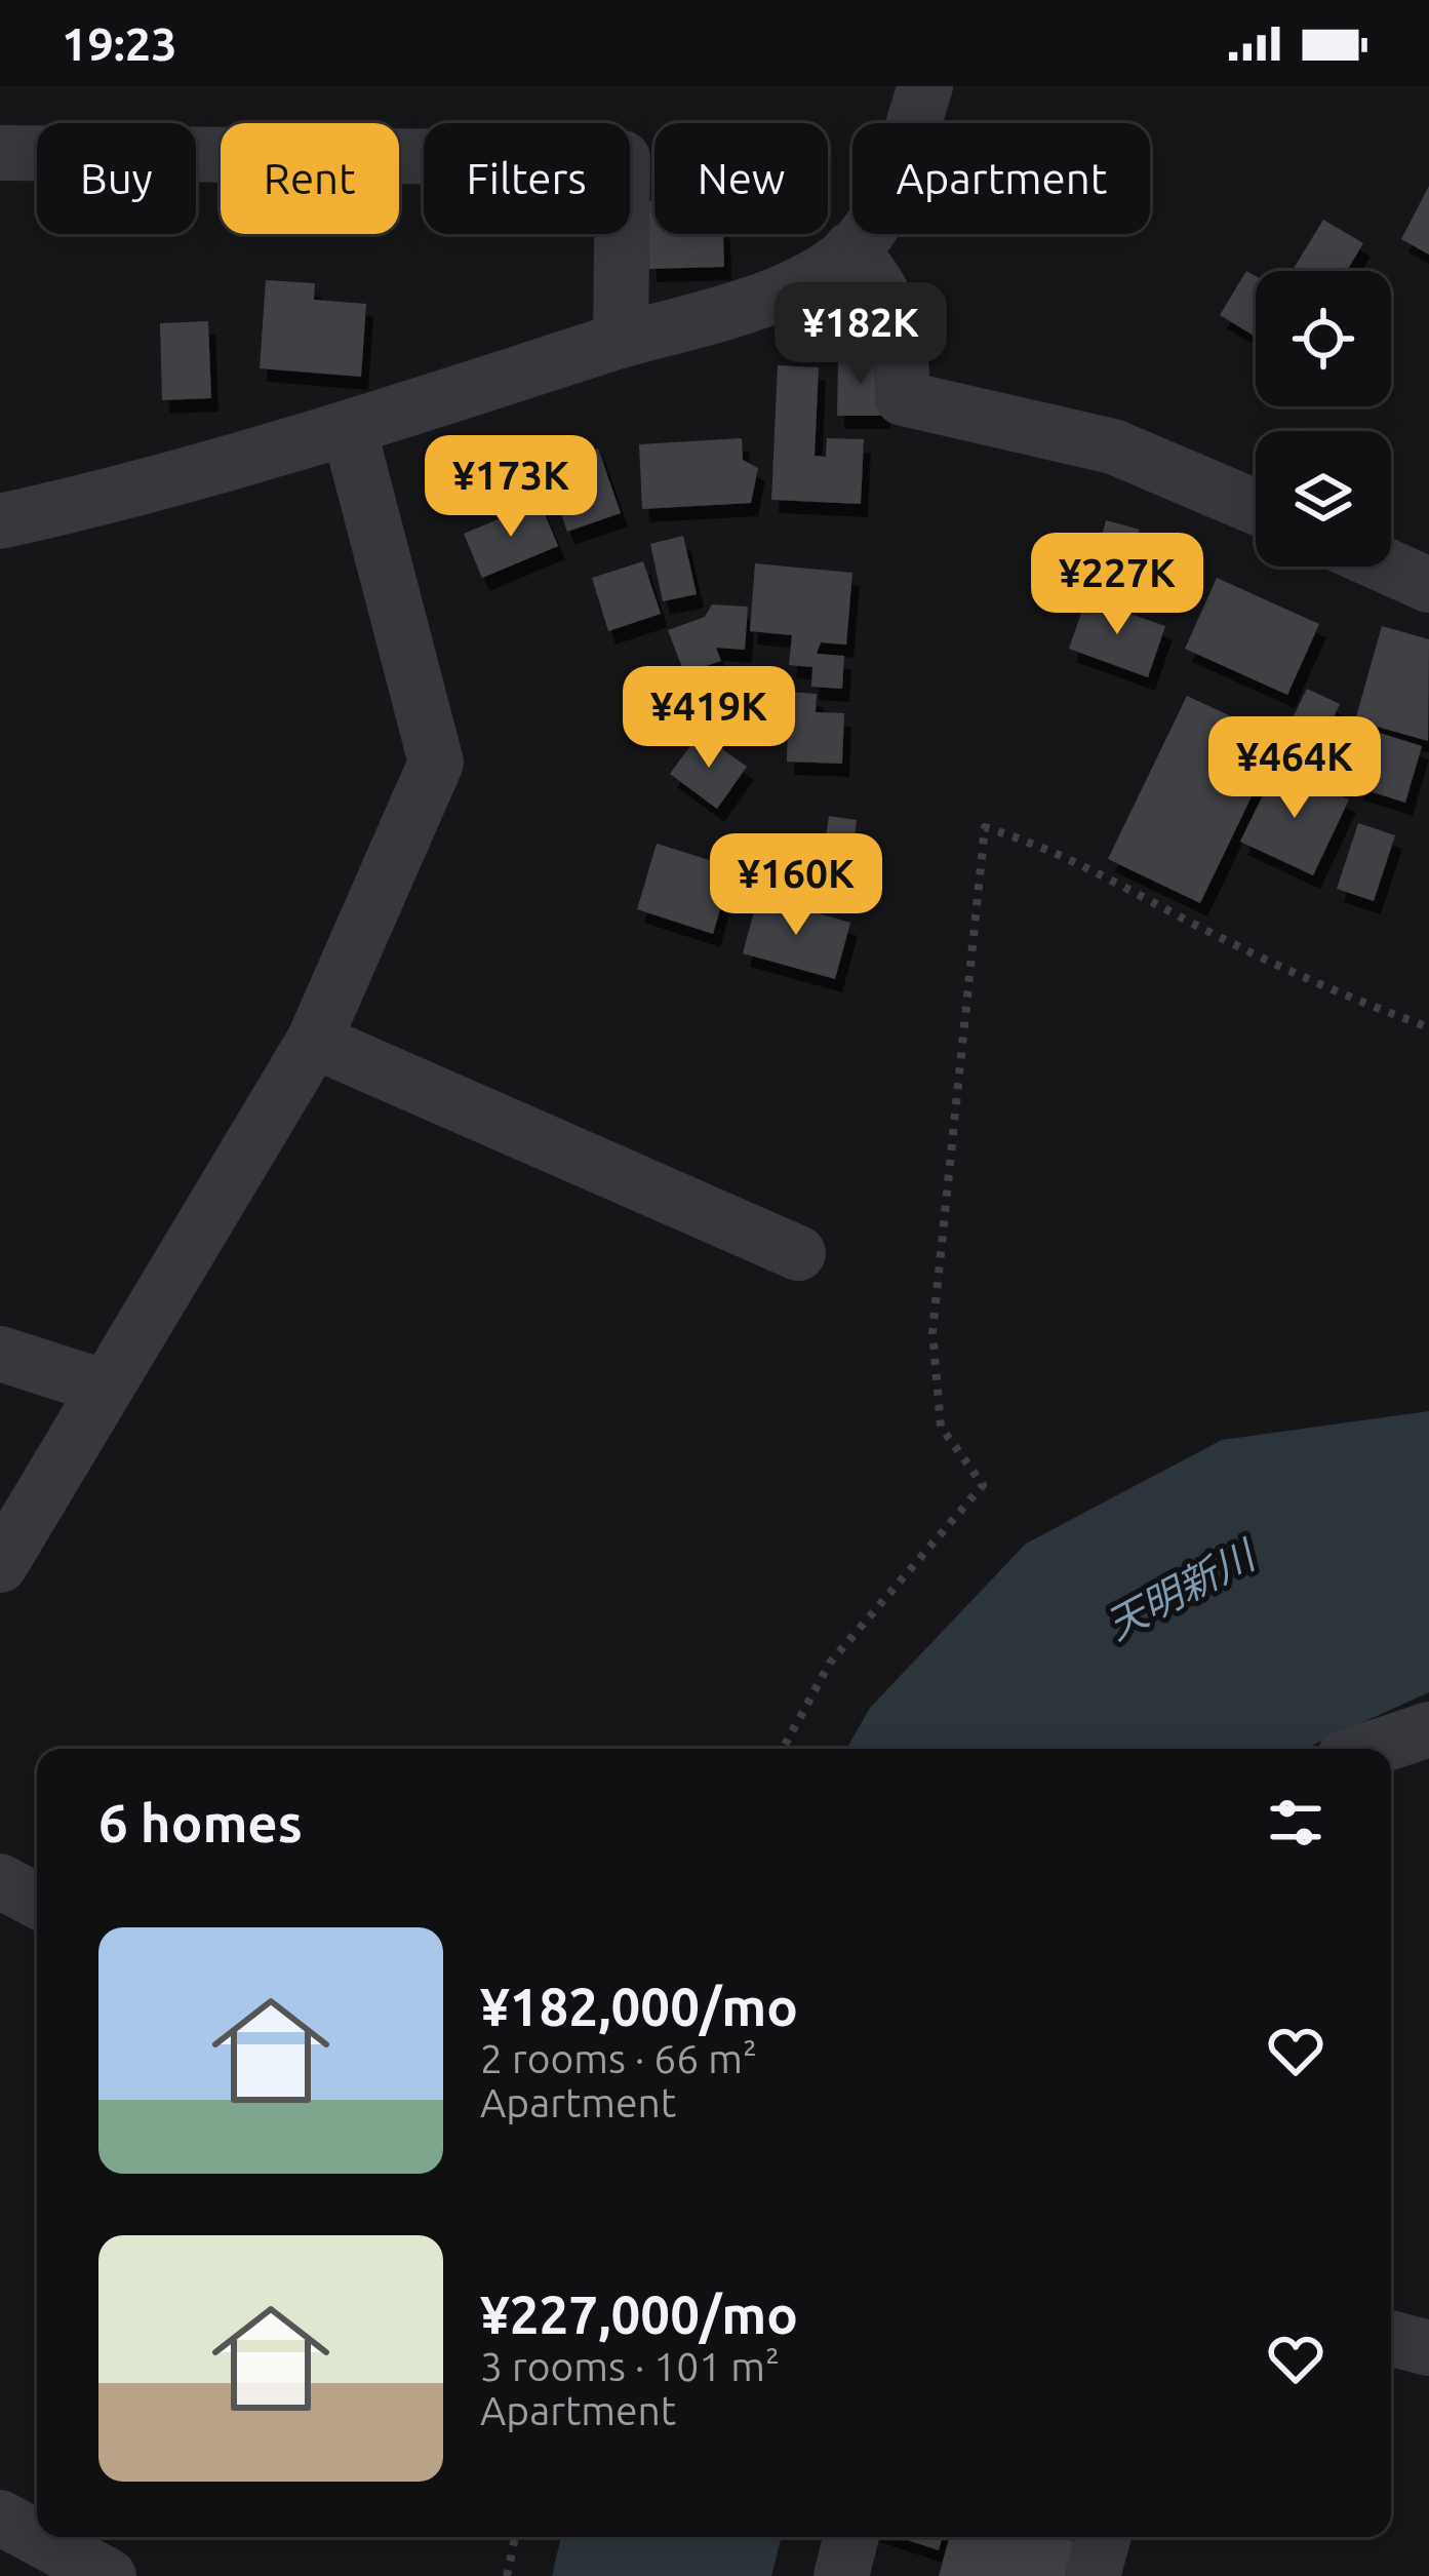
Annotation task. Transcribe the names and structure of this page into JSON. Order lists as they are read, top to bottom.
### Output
{
  "water": ["天明新川"],
  "page": {
    "status": "19:23",
    "chip": [
      "Buy",
      "Rent",
      "Filters",
      "New",
      "Apartment"
    ],
    "price": [
      "¥182K",
      "¥173K",
      "¥227K",
      "¥419K",
      "¥464K",
      "¥160K"
    ],
    "heading": "6 homes",
    "list": [
      {
        "name": "¥182,000/mo",
        "note": "2 rooms · 66 m² · Apartment"
      },
      {
        "name": "¥227,000/mo",
        "note": "3 rooms · 101 m² · Apartment"
      }
    ]
  }
}
